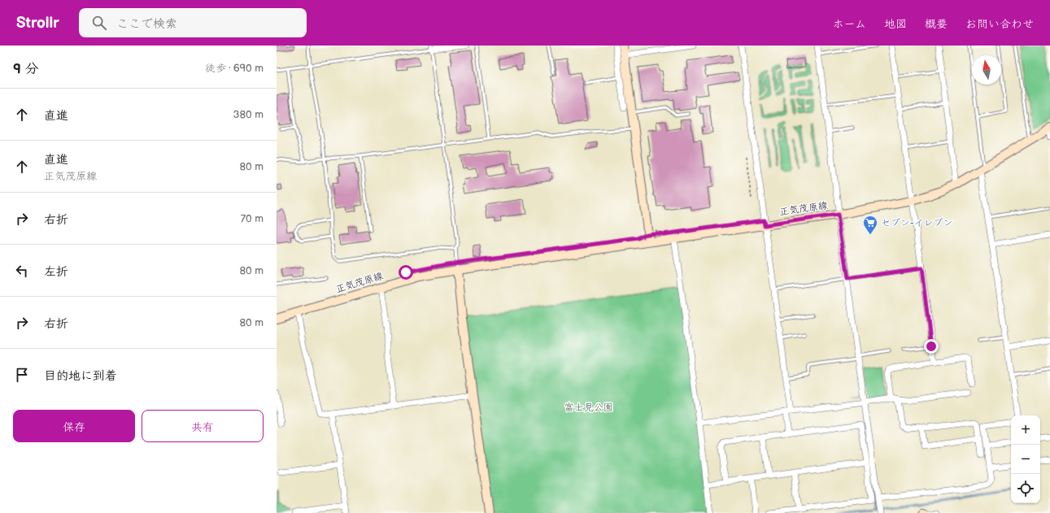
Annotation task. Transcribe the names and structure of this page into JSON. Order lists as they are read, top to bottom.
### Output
{
  "streets": {
    "main road": ["正気茂原線"]
  },
  "parks": ["富士見公園"],
  "places": {
    "supermarket": ["セブン-イレブン"]
  },
  "north": "top",
  "page": {
    "header": "Strollr",
    "search": "ここで検索",
    "nav": [
      "ホーム",
      "地図",
      "概要",
      "お問い合わせ"
    ],
    "heading": ["9 分", "徒歩 · 690 m"],
    "list": [
      ["直進", "380 m"],
      ["直進", "正気茂原線", "80 m"],
      ["右折", "70 m"],
      ["左折", "80 m"],
      ["右折", "80 m"],
      "目的地に到着"
    ],
    "buttons": ["保存", "共有"],
    "map_buttons": ["+", "−"]
  }
}
